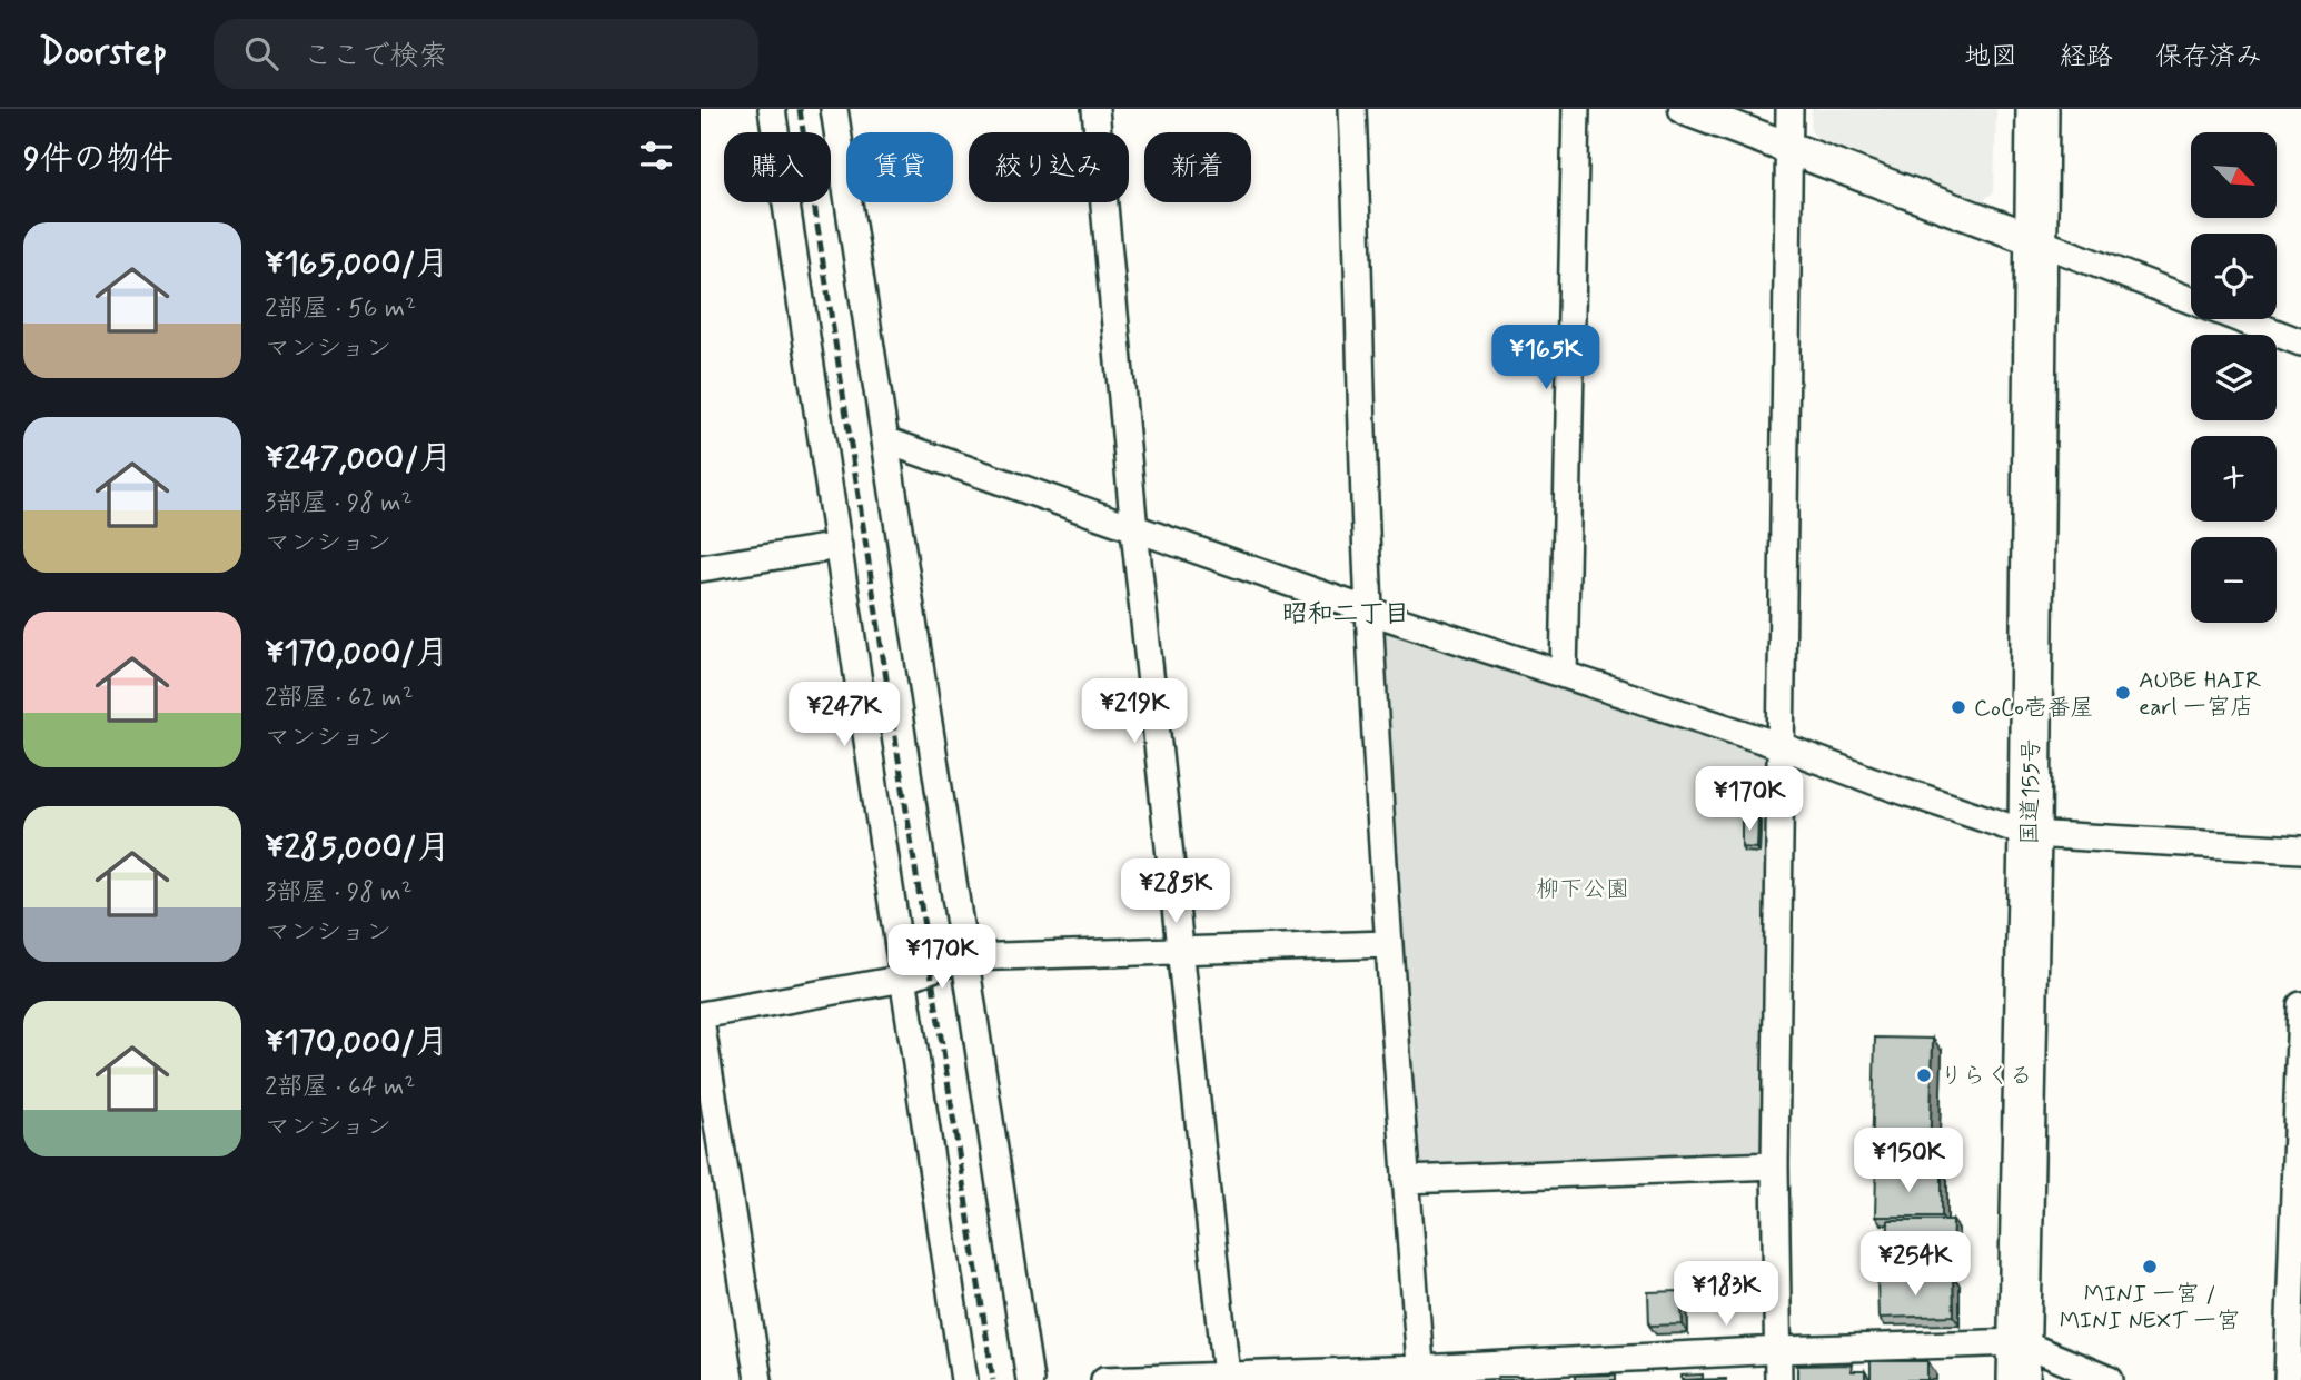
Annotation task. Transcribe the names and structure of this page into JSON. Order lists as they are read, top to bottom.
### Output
{
  "streets": {
    "highway": ["国道155号"]
  },
  "districts": ["昭和二丁目"],
  "parks": ["柳下公園"],
  "places": [
    "AUBE HAIR earl 一宮店",
    "CoCo壱番屋",
    "りらくる",
    "MINI 一宮 / MINI NEXT 一宮"
  ],
  "north": "bottom right",
  "page": {
    "header": "Doorstep",
    "search": "ここで検索",
    "nav": ["地図", "経路", "保存済み"],
    "heading": "9件の物件",
    "map_buttons": ["+", "−"],
    "chip": [
      "購入",
      "賃貸",
      "絞り込み",
      "新着"
    ],
    "list": [
      {
        "name": "¥165,000/月",
        "note": "2部屋 · 56 m² · マンション"
      },
      {
        "name": "¥247,000/月",
        "note": "3部屋 · 98 m² · マンション"
      },
      {
        "name": "¥170,000/月",
        "note": "2部屋 · 62 m² · マンション"
      },
      {
        "name": "¥285,000/月",
        "note": "3部屋 · 98 m² · マンション"
      },
      {
        "name": "¥170,000/月",
        "note": "2部屋 · 64 m² · マンション"
      }
    ],
    "price": [
      "¥165K",
      "¥219K",
      "¥247K",
      "¥170K",
      "¥285K",
      "¥170K",
      "¥150K",
      "¥254K",
      "¥183K"
    ]
  }
}
